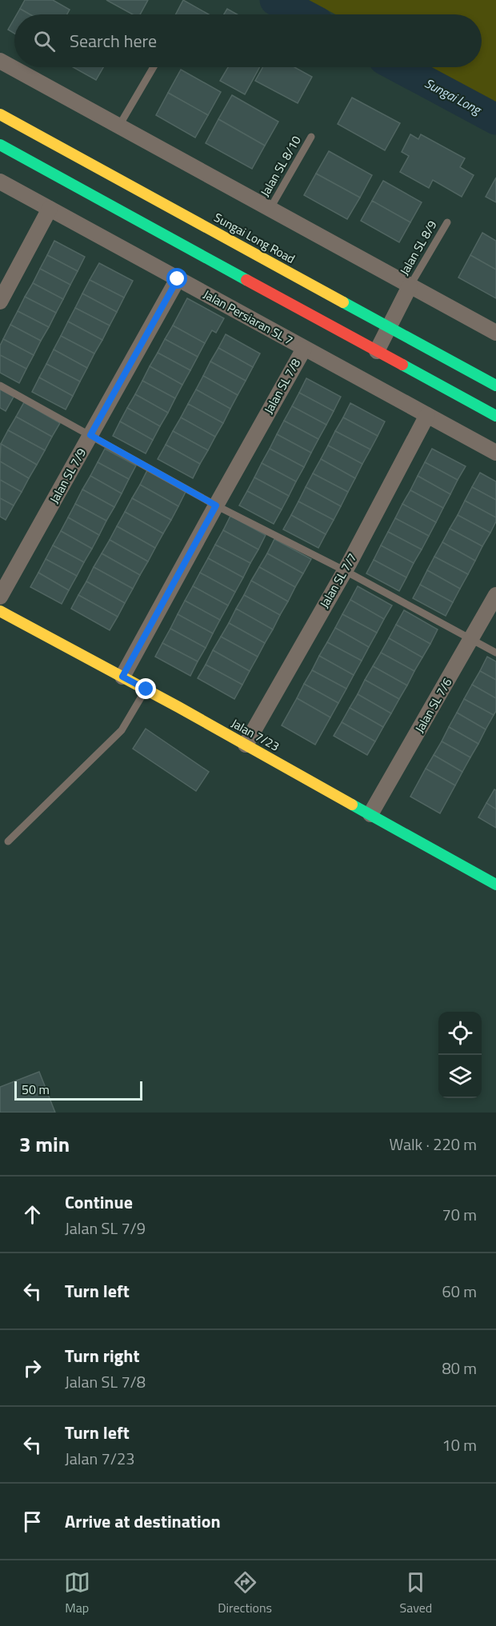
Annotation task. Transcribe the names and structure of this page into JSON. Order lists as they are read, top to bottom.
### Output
{
  "streets": {
    "street": [
      "Sungai Long Road",
      "Jalan Persiaran SL 7",
      "Jalan SL 7/8",
      "Jalan SL 7/9",
      "Jalan SL 7/7",
      "Jalan SL 7/6",
      "Jalan 7/23"
    ],
    "lane": ["Jalan SL 8/10", "Jalan SL 8/9"]
  },
  "crossings": [
    ["Jalan Persiaran SL 7", "Jalan SL 7/8"],
    ["Jalan Persiaran SL 7", "Jalan SL 7/9"],
    ["Jalan Persiaran SL 7", "Jalan SL 7/7"],
    ["Jalan SL 7/8", "Jalan 7/23"],
    ["Jalan SL 7/7", "Jalan 7/23"],
    ["Jalan SL 7/6", "Jalan 7/23"]
  ],
  "water": ["Sungai Long"],
  "scale_bar": "50 m",
  "page": {
    "search": "Search here",
    "scale": "50 m",
    "heading": ["3 min", "Walk · 220 m"],
    "list": [
      ["Continue", "Jalan SL 7/9", "70 m"],
      ["Turn left", "60 m"],
      ["Turn right", "Jalan SL 7/8", "80 m"],
      ["Turn left", "Jalan 7/23", "10 m"],
      "Arrive at destination"
    ],
    "nav": ["Map", "Directions", "Saved"]
  }
}
